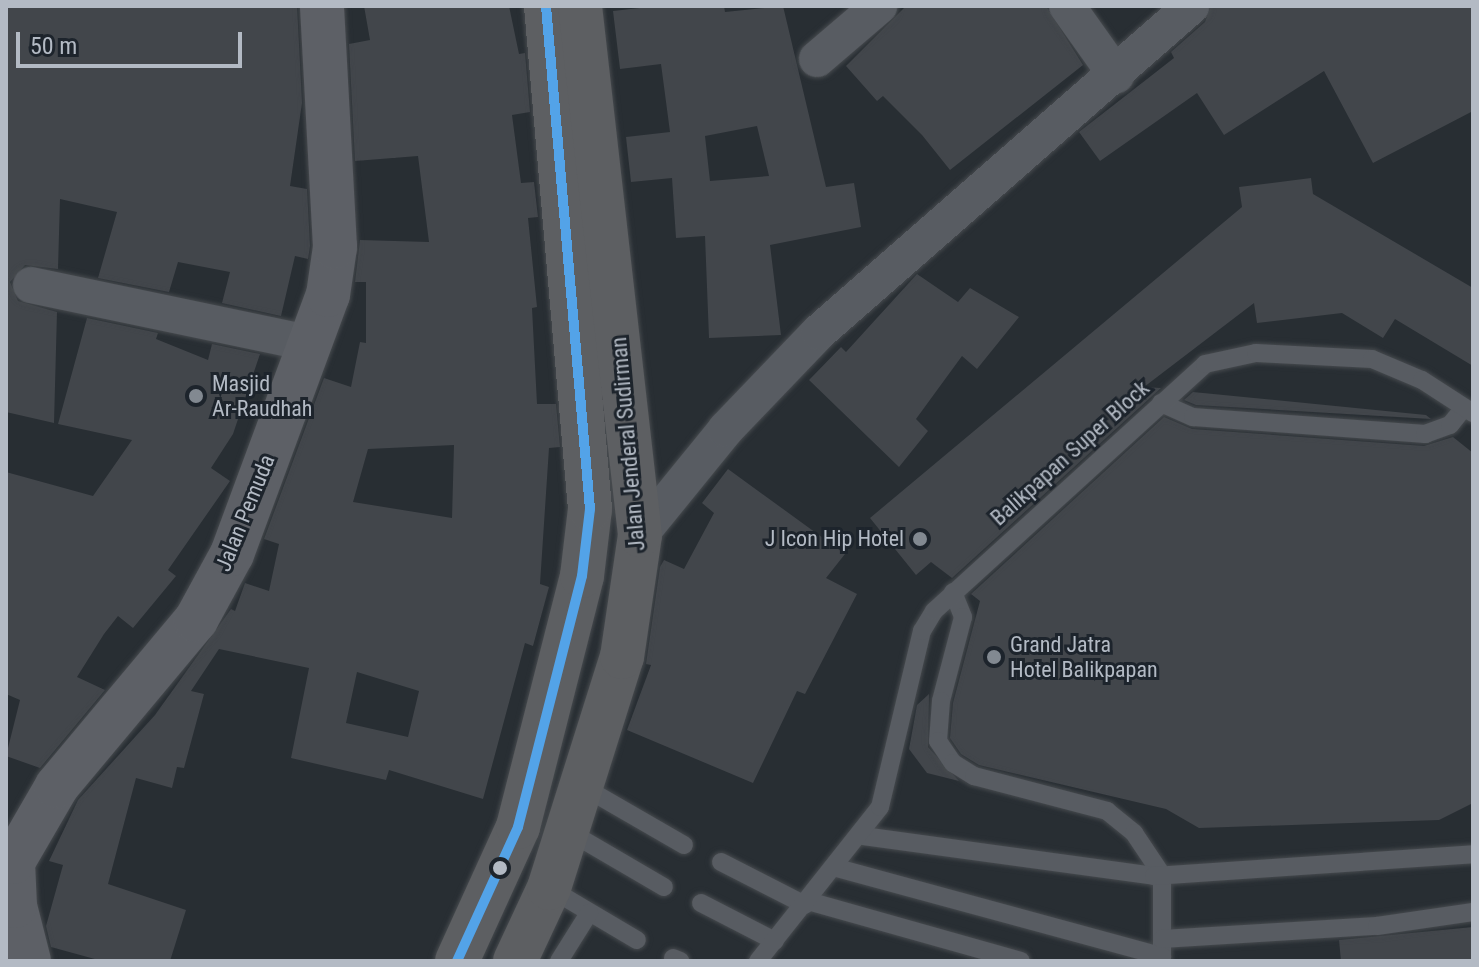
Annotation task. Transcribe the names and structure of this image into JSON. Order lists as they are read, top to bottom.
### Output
{
  "streets": {
    "highway": ["Jalan Jenderal Sudirman"],
    "street": ["Jalan Pemuda"],
    "lane": ["Balikpapan Super Block"]
  },
  "places": ["Masjid Ar-Raudhah", "J Icon Hip Hotel", "Grand Jatra Hotel Balikpapan"],
  "scale_bar": "50 m"
}
